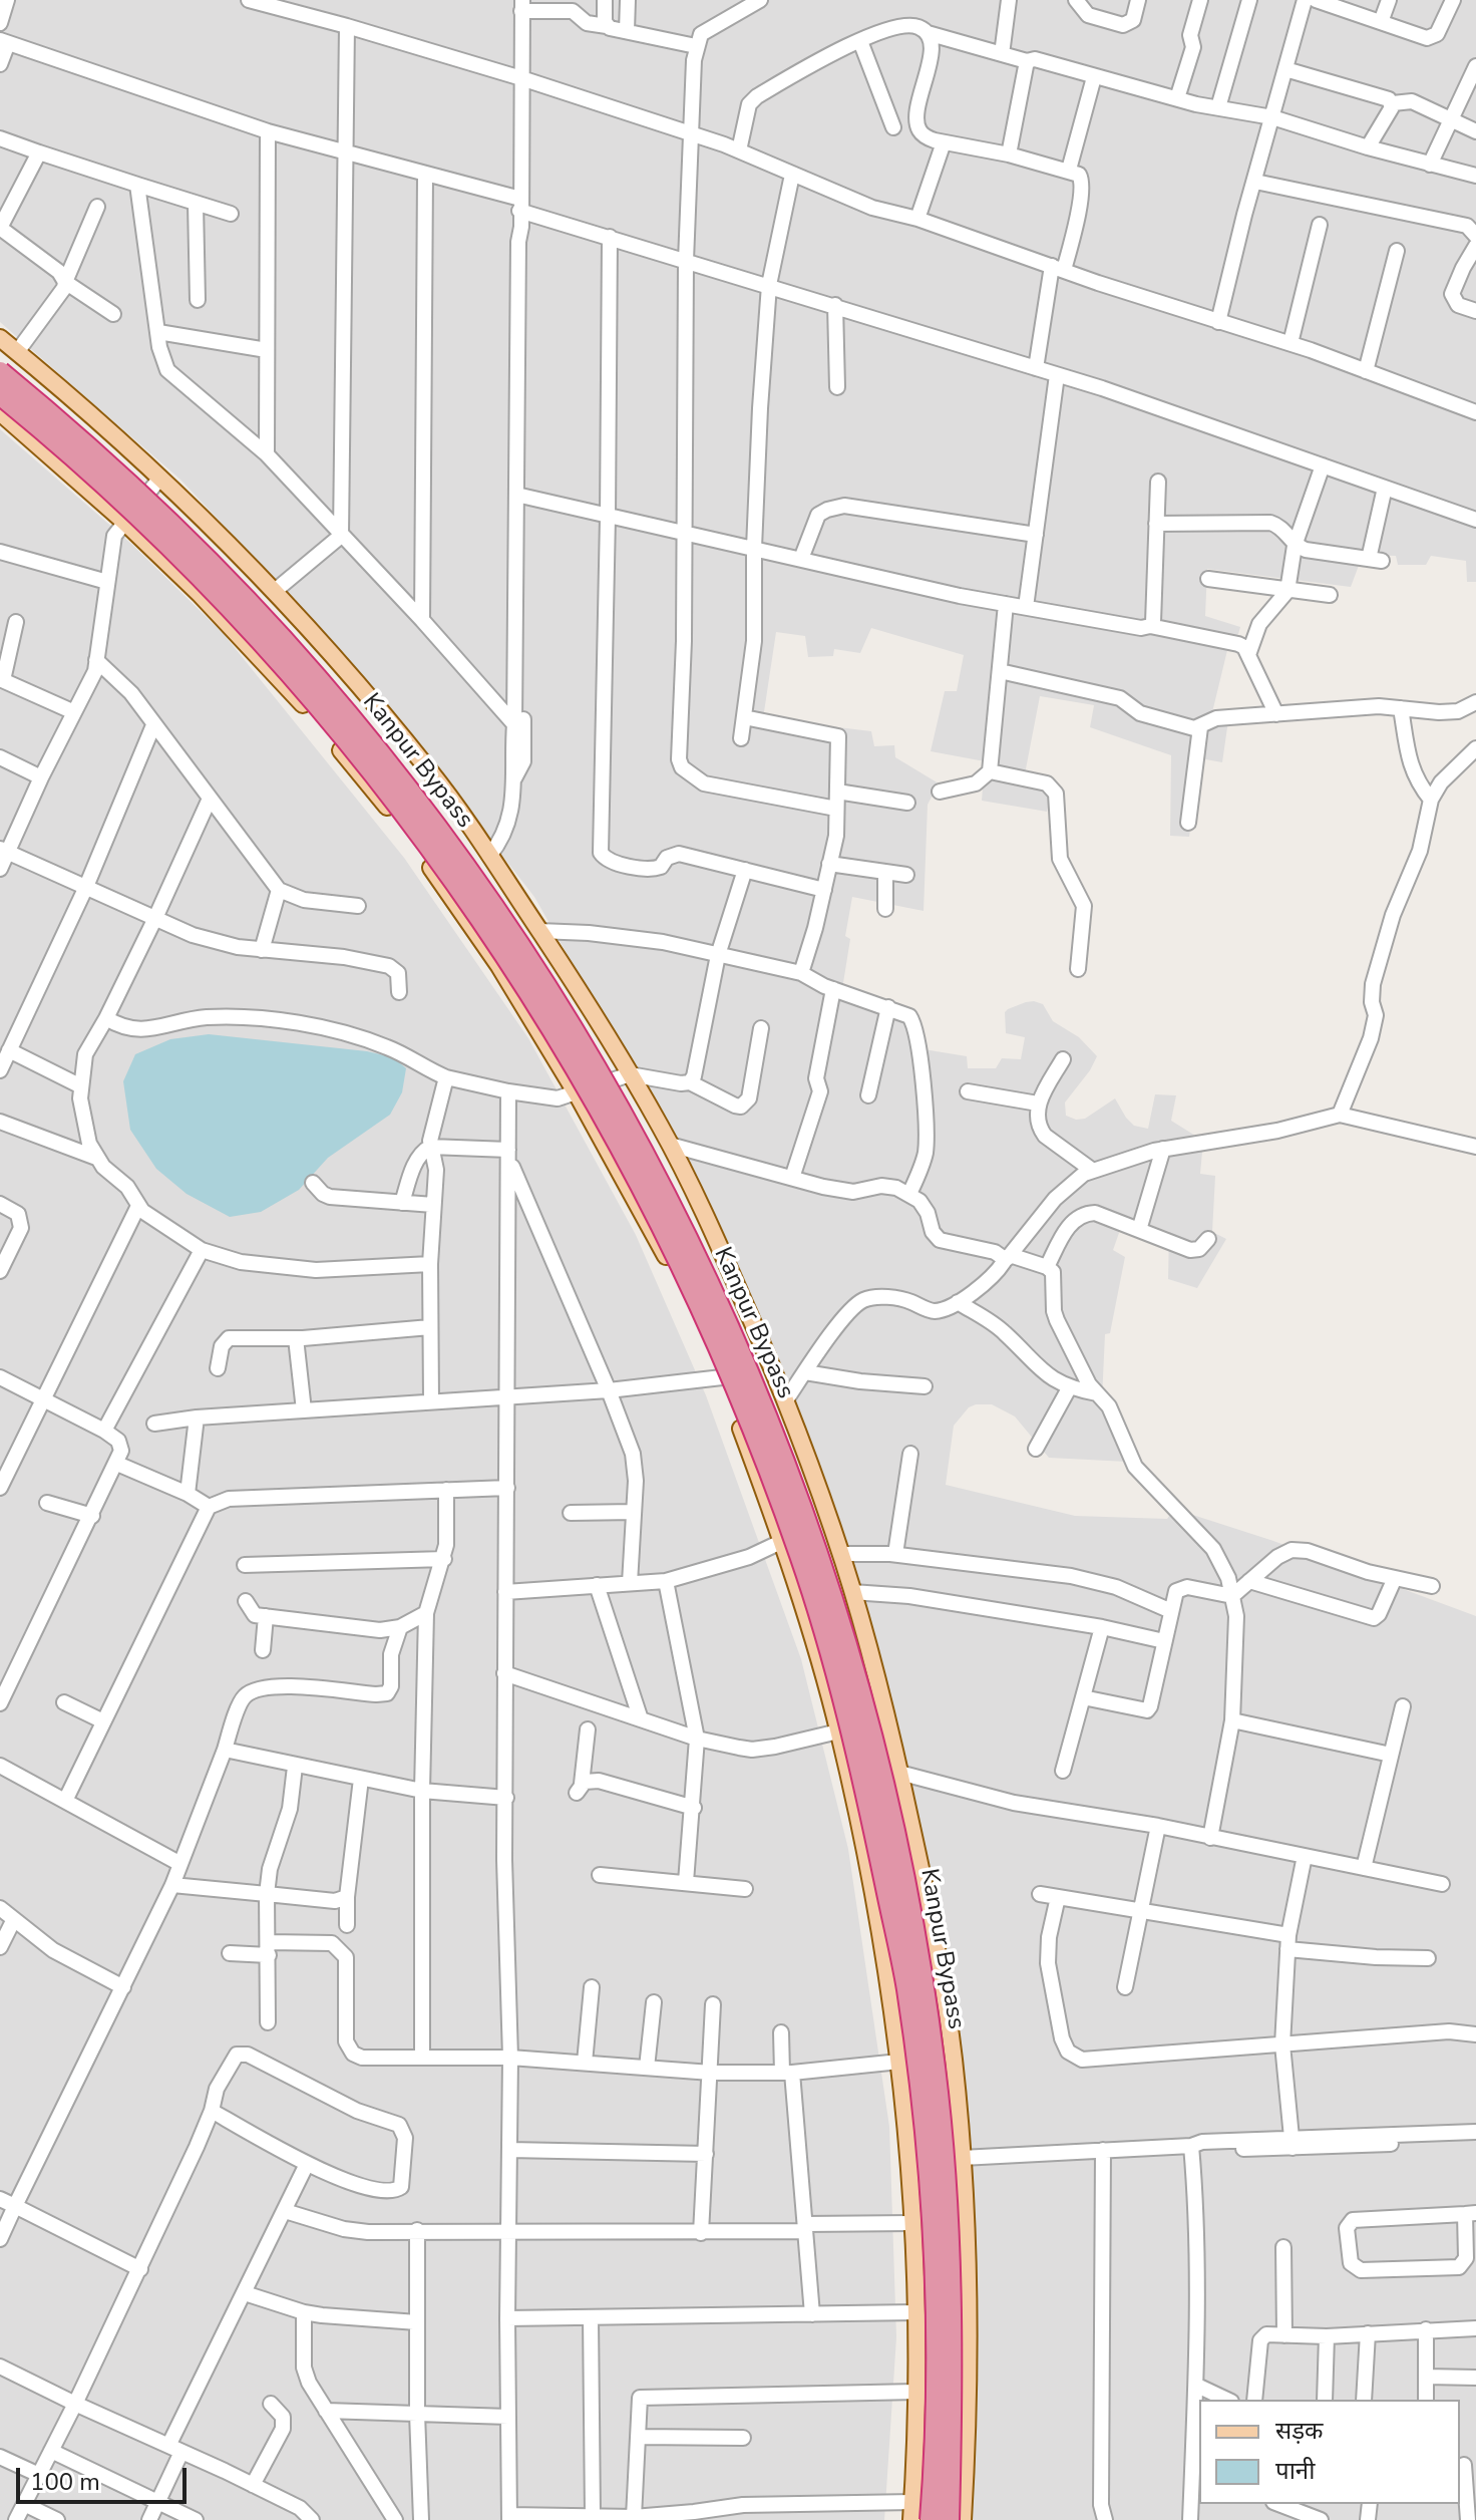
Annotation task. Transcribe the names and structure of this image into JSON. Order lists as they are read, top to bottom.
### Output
{
  "streets": {
    "highway": ["Kanpur Bypass"]
  },
  "legend": ["सड़क", "पानी"],
  "scale_bar": "100 m"
}
